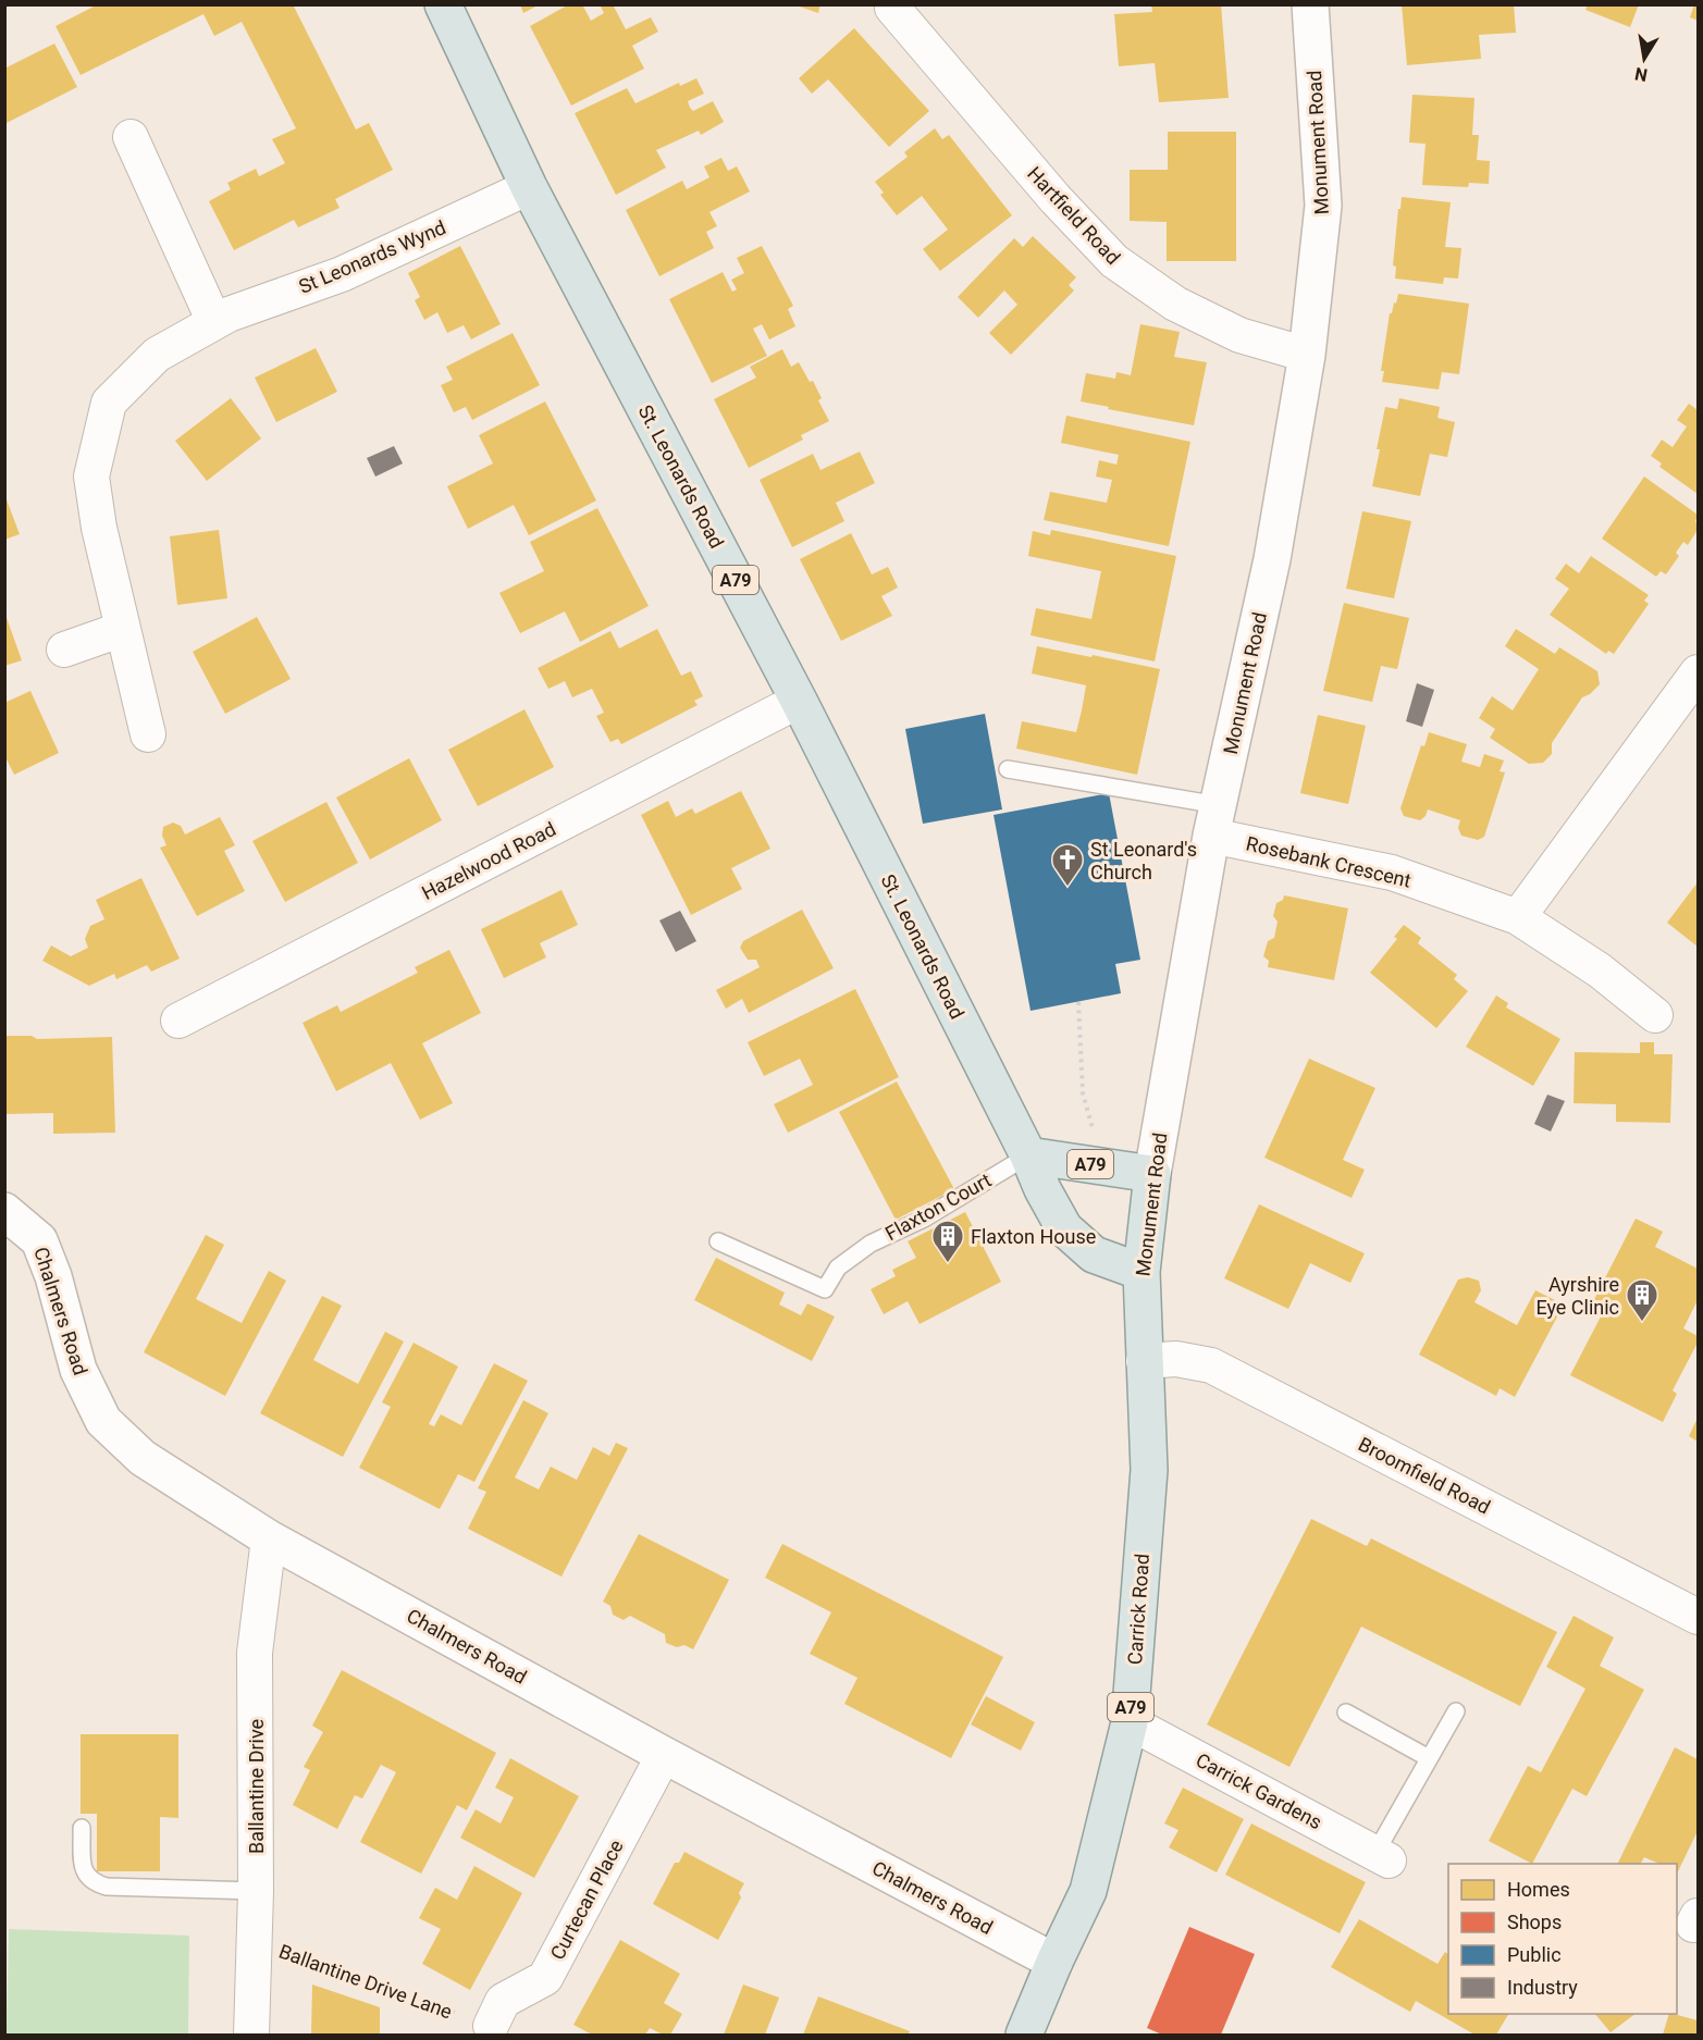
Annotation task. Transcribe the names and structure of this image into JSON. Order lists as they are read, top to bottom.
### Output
{
  "streets": {
    "main road": [
      "Monument Road",
      "St. Leonards Road",
      "A79",
      "Carrick Road"
    ],
    "street": [
      "Hartfield Road",
      "St Leonards Wynd",
      "Hazelwood Road",
      "Rosebank Crescent",
      "Chalmers Road",
      "Broomfield Road",
      "Ballantine Drive",
      "Carrick Gardens",
      "Curtecan Place"
    ],
    "lane": ["Flaxton Court"],
    "path": ["Ballantine Drive Lane"]
  },
  "crossings": [
    ["Monument Road", "Hartfield Road"],
    ["Monument Road", "St. Leonards Road"],
    ["Monument Road", "A79"],
    ["Monument Road", "Rosebank Crescent"],
    ["Monument Road", "Broomfield Road"],
    ["Monument Road", "Carrick Road"],
    ["St Leonards Wynd", "St. Leonards Road"],
    ["St. Leonards Road", "A79"],
    ["St. Leonards Road", "Hazelwood Road"],
    ["St. Leonards Road", "Flaxton Court"],
    ["A79", "Flaxton Court"],
    ["Chalmers Road", "Carrick Road"],
    ["Chalmers Road", "Ballantine Drive"],
    ["Chalmers Road", "Curtecan Place"],
    ["Broomfield Road", "Carrick Road"],
    ["Carrick Road", "Carrick Gardens"],
    ["Ballantine Drive", "Ballantine Drive Lane"],
    ["Curtecan Place", "Ballantine Drive Lane"]
  ],
  "places": {
    "church": ["St Leonard's Church"],
    "building": ["Flaxton House", "Ayrshire Eye Clinic"]
  },
  "legend": [
    "Homes",
    "Shops",
    "Public",
    "Industry"
  ],
  "north": "bottom"
}
